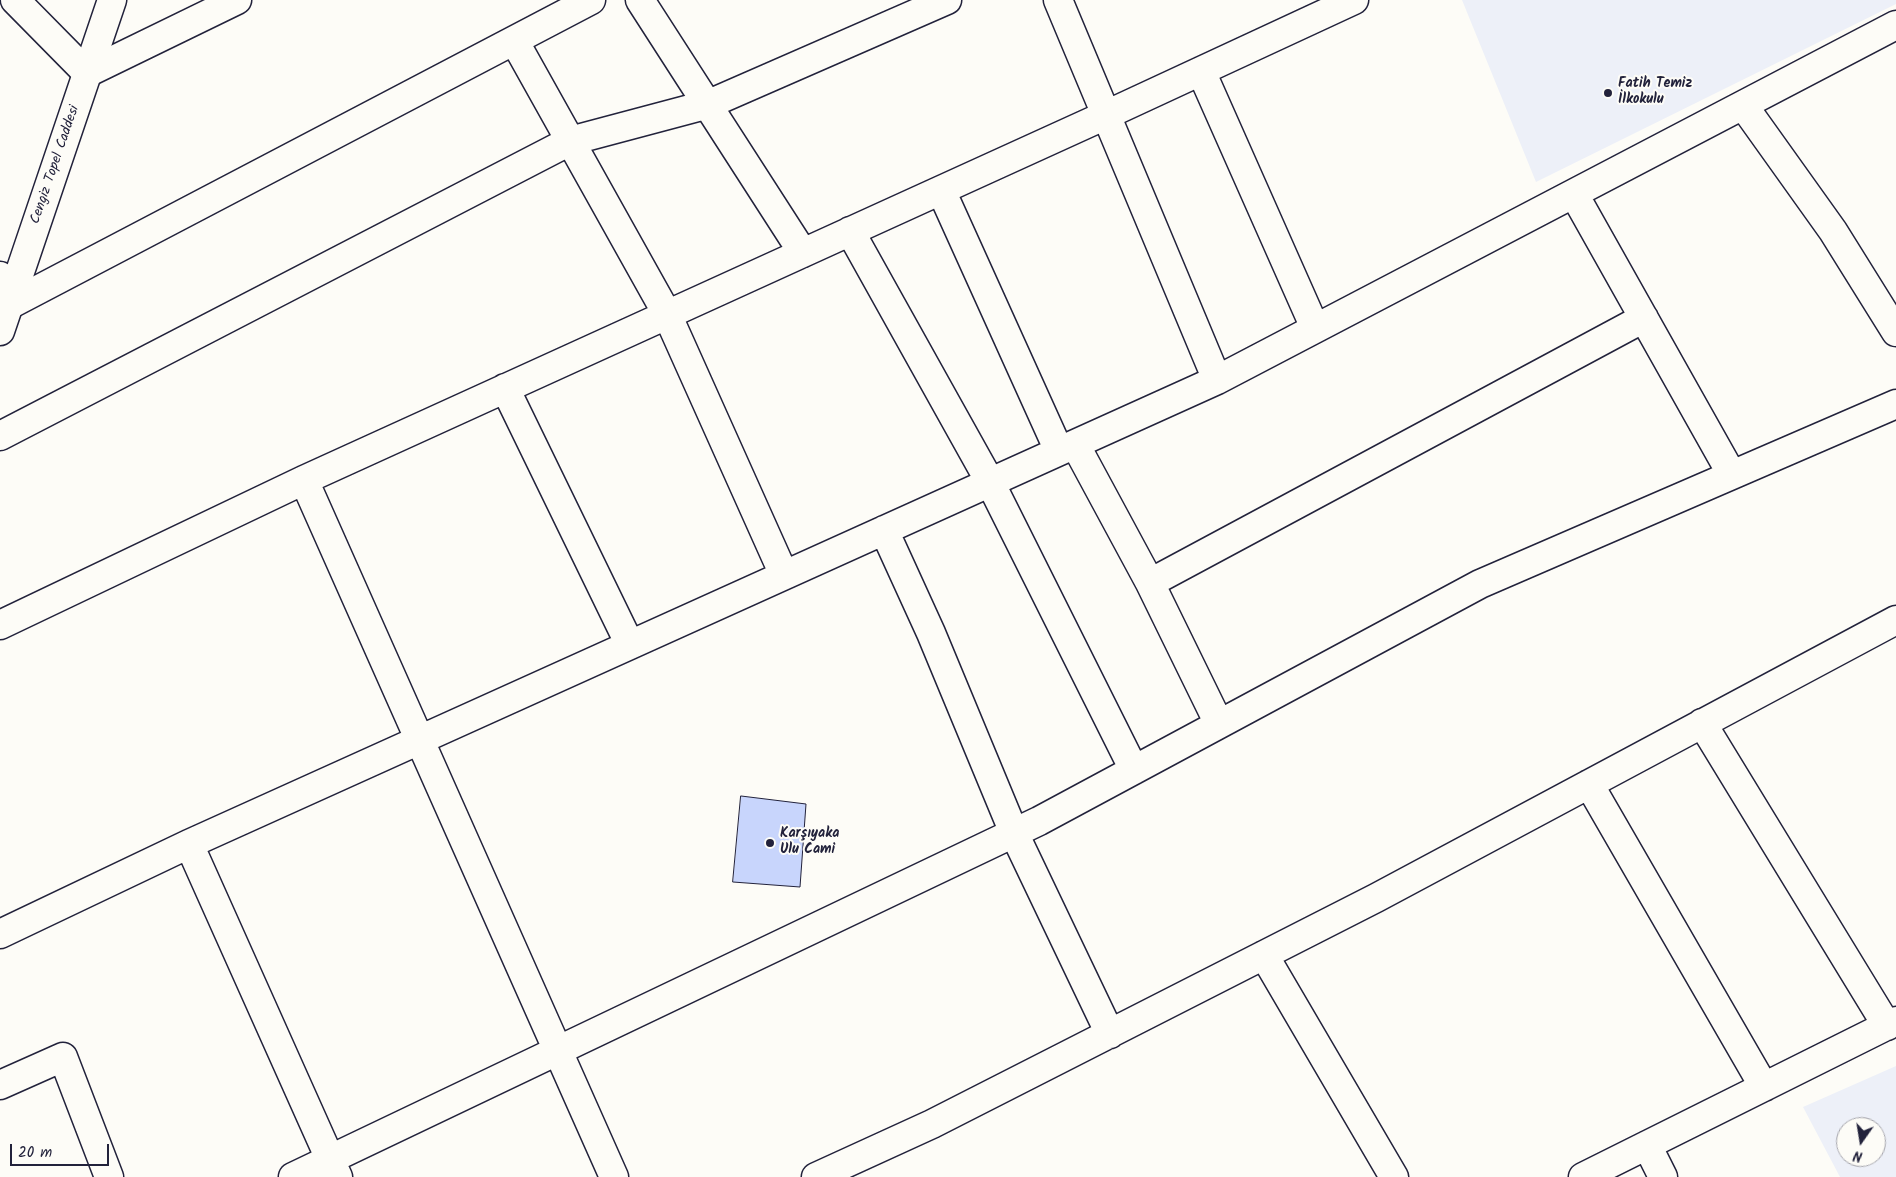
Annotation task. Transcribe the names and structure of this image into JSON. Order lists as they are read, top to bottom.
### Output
{
  "streets": {
    "street": ["Cengiz Topel Caddesi"]
  },
  "places": ["Fatih Temiz İlkokulu", "Karşıyaka Ulu Cami"],
  "scale_bar": "20 m",
  "north": "bottom"
}
